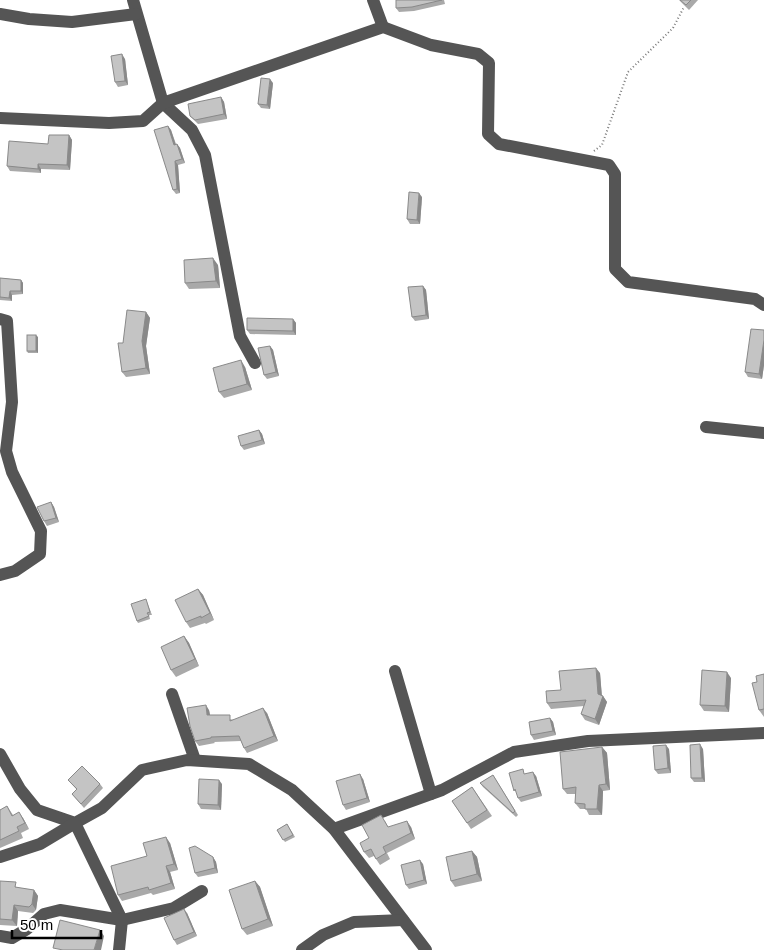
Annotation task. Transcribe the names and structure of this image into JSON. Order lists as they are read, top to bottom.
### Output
{
  "scale_bar": "50 m"
}
